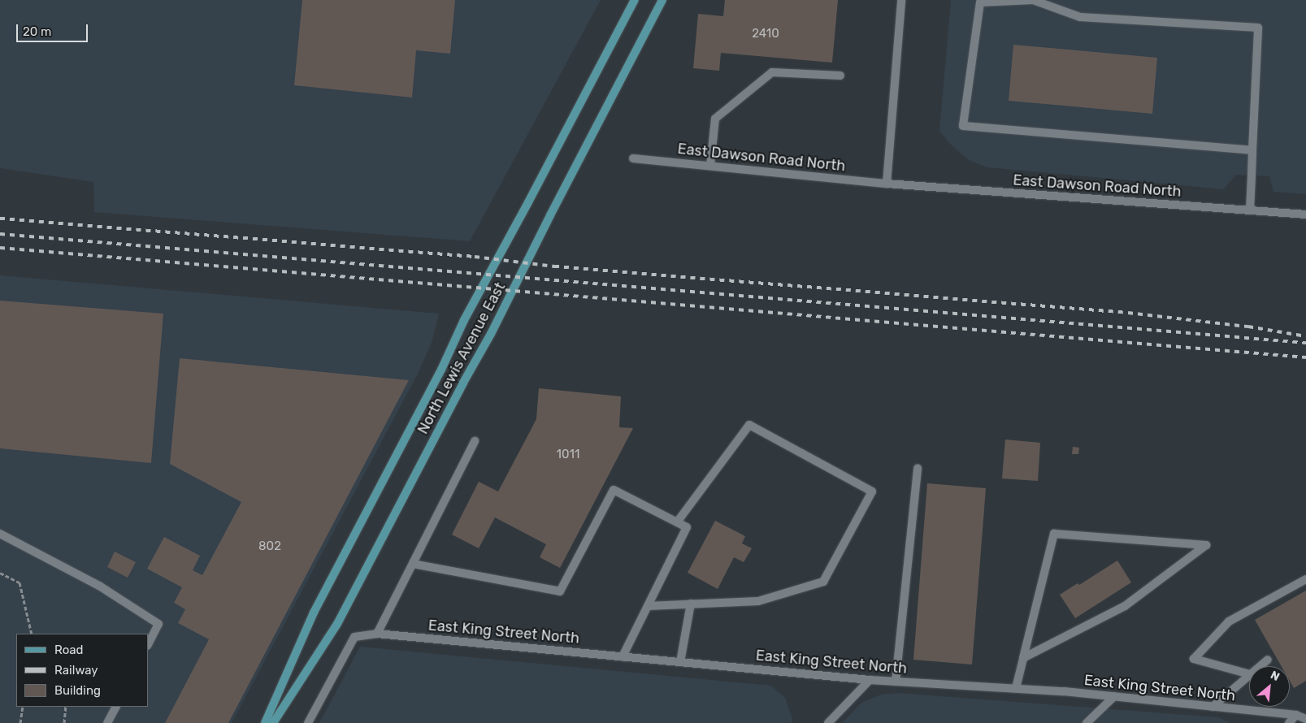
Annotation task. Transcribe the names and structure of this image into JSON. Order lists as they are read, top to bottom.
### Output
{
  "streets": {
    "main road": ["North Lewis Avenue East"],
    "street": ["East Dawson Road North", "East King Street North"]
  },
  "house_numbers": ["2410", "1011", "802"],
  "legend": ["Road", "Railway", "Building"],
  "scale_bar": "20 m",
  "north": "top right"
}
